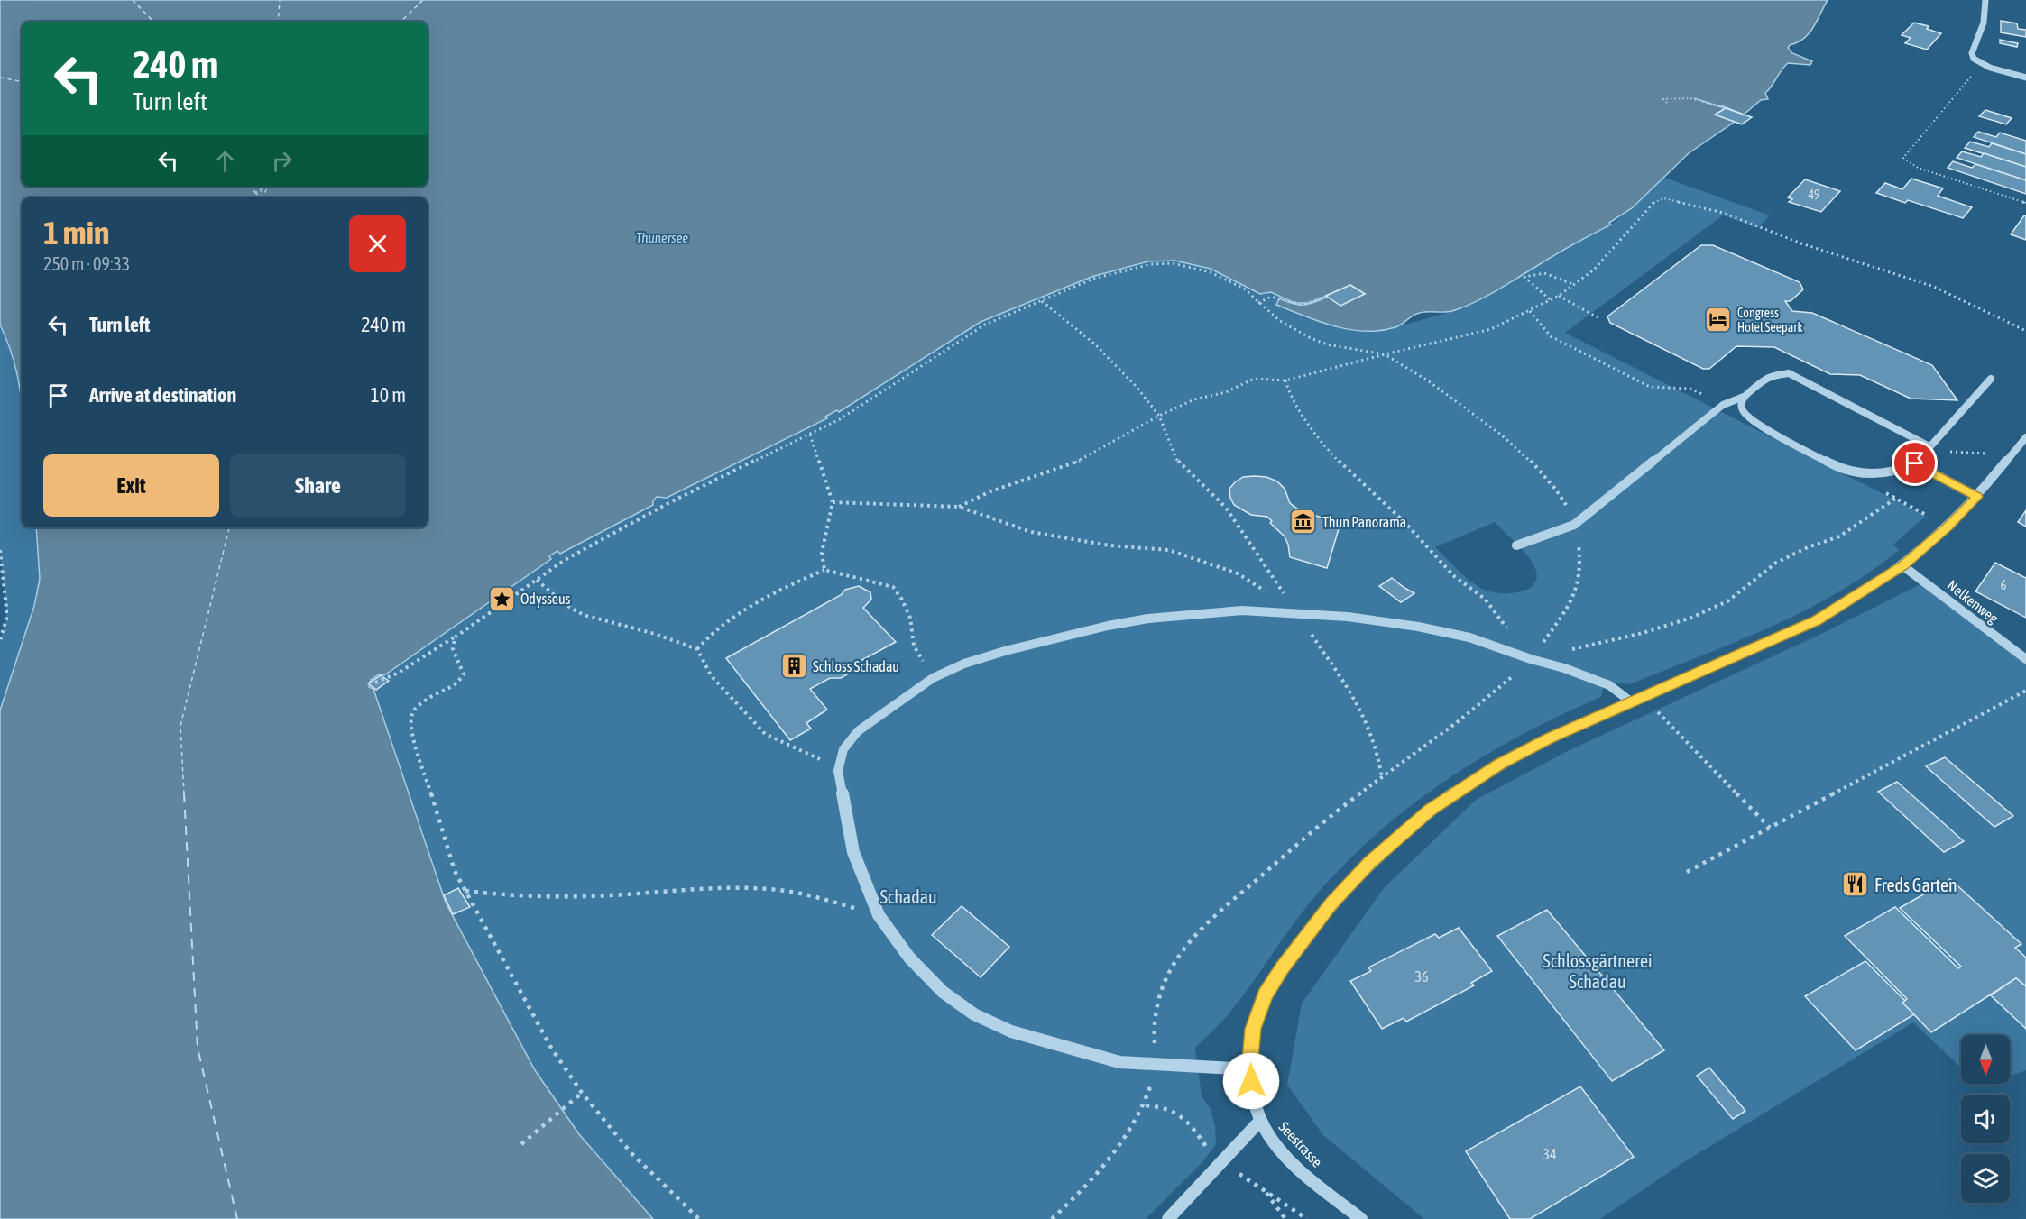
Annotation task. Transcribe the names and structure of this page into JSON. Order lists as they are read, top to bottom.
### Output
{
  "streets": {
    "street": ["Nelkenweg", "Seestrasse"]
  },
  "crossings": [
    ["Nelkenweg", "Seestrasse"]
  ],
  "water": ["Thunersee"],
  "parks": ["Schadau", "Schlossgärtnerei Schadau"],
  "places": {
    "hotel": ["Congress Hotel Seepark"],
    "museum": ["Thun Panorama"],
    "place": ["Odysseus"],
    "building": ["Schloss Schadau"],
    "restaurant": ["Freds Garten"]
  },
  "house_numbers": [
    "49",
    "6",
    "36",
    "34"
  ],
  "north": "bottom",
  "page": {
    "turn": ["240 m", "Turn left"],
    "heading": ["1 min", "250 m · 09:33"],
    "list": [
      {
        "name": "Turn left",
        "value": "240 m"
      },
      {
        "name": "Arrive at destination",
        "value": "10 m"
      }
    ],
    "buttons": ["Exit", "Share"]
  }
}
